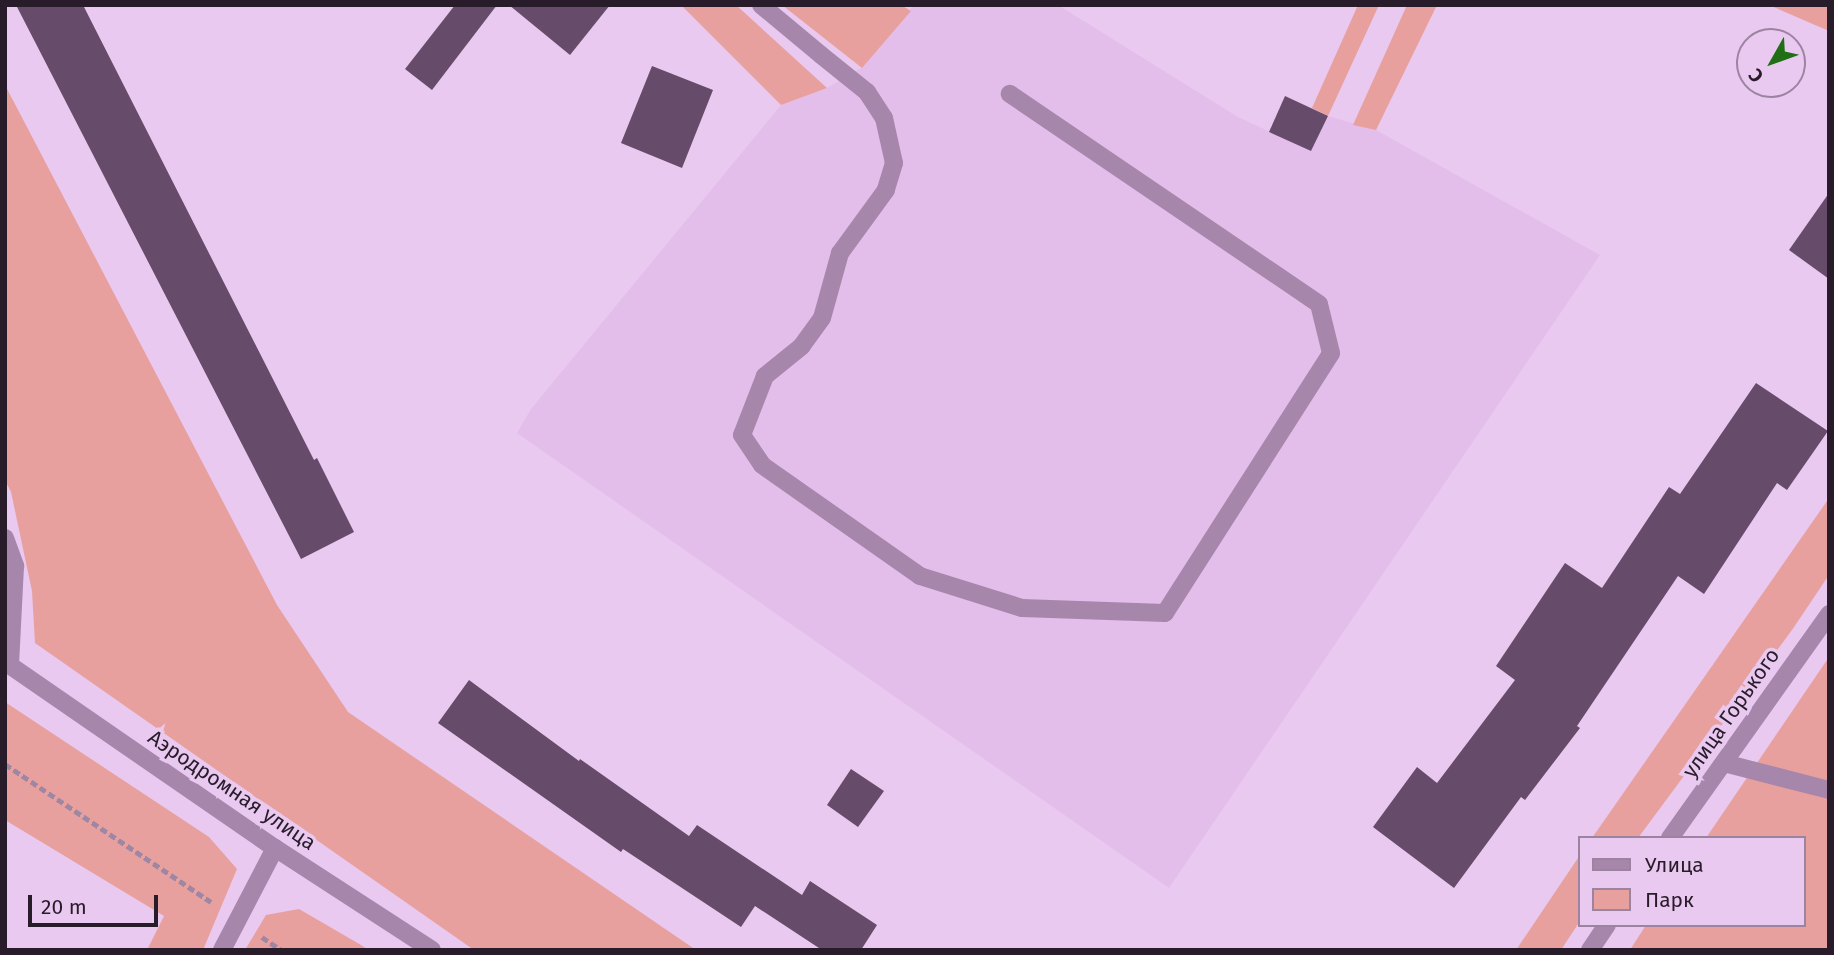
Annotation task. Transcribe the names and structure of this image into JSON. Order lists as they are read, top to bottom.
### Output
{
  "streets": {
    "street": ["улица Горького", "Аэродромная улица"]
  },
  "legend": ["Улица", "Парк"],
  "scale_bar": "20 m",
  "north": "bottom left"
}
